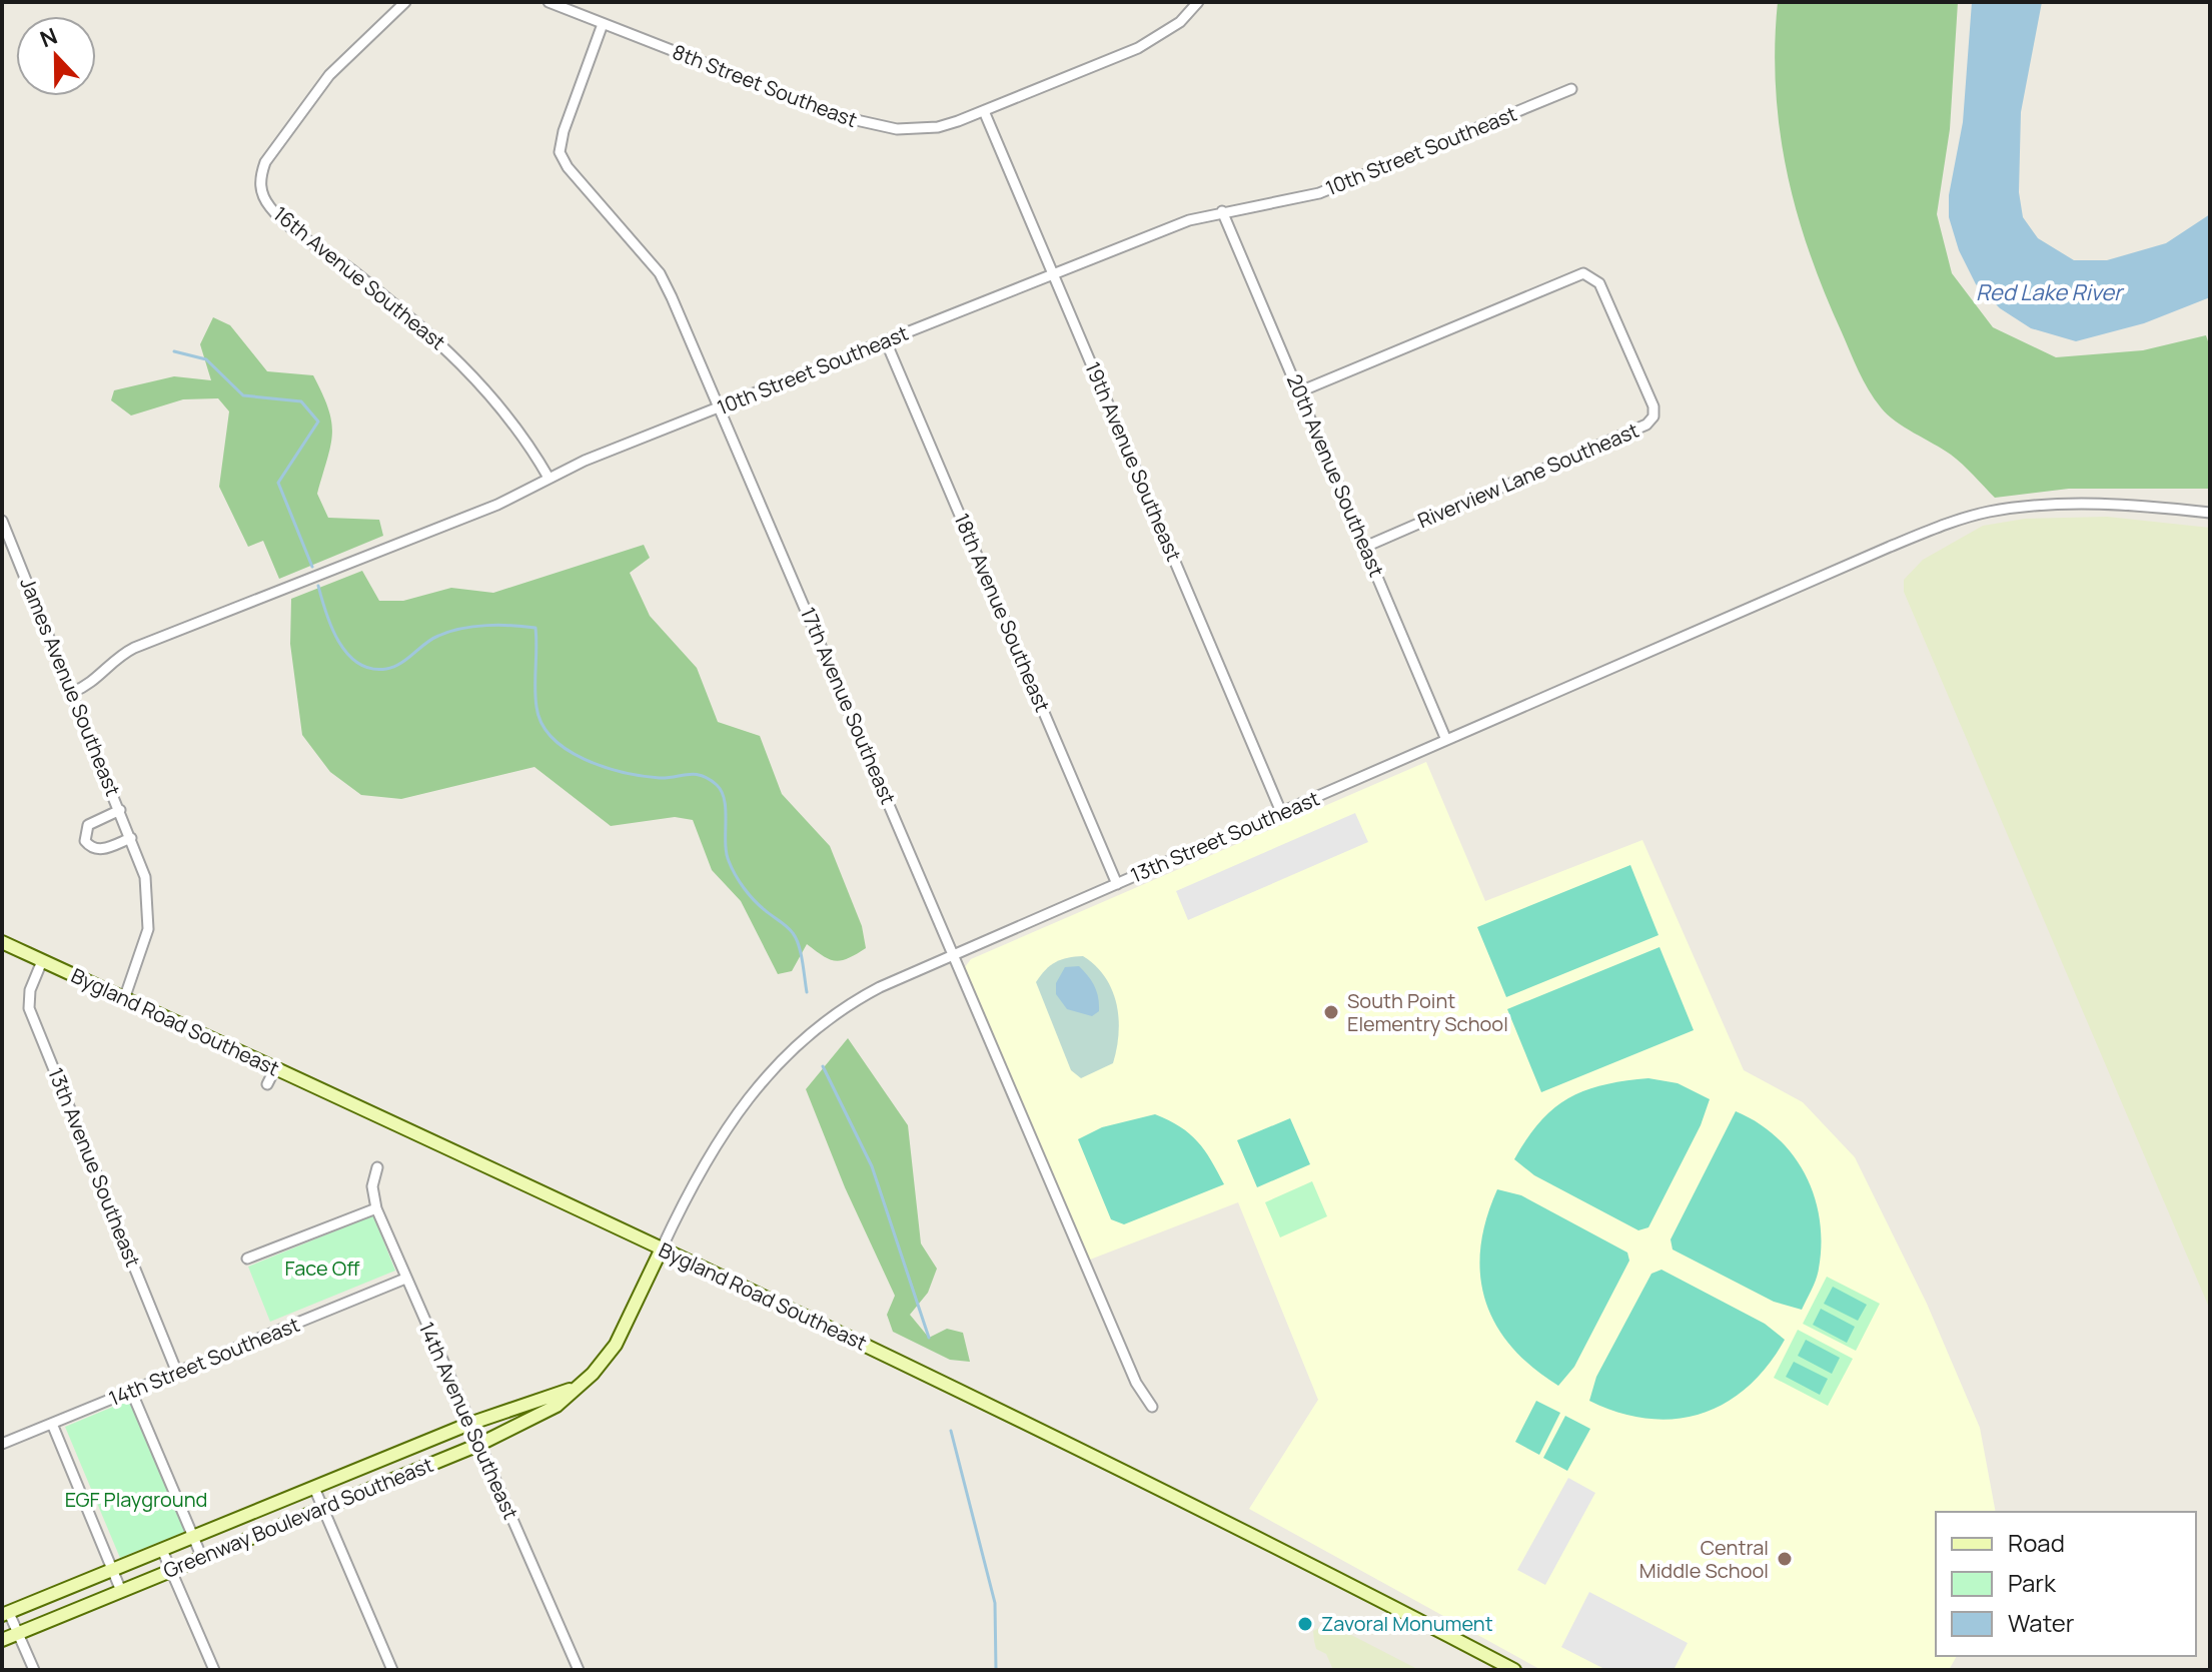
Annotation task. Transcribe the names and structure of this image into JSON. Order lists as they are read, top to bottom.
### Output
{
  "streets": {
    "street": [
      "8th Street Southeast",
      "10th Street Southeast",
      "16th Avenue Southeast",
      "19th Avenue Southeast",
      "20th Avenue Southeast",
      "Riverview Lane Southeast",
      "18th Avenue Southeast",
      "James Avenue Southeast",
      "17th Avenue Southeast",
      "13th Street Southeast",
      "Bygland Road Southeast",
      "13th Avenue Southeast",
      "14th Street Southeast",
      "14th Avenue Southeast",
      "Greenway Boulevard Southeast"
    ]
  },
  "crossings": [
    ["8th Street Southeast", "19th Avenue Southeast"],
    ["8th Street Southeast", "17th Avenue Southeast"],
    ["10th Street Southeast", "16th Avenue Southeast"],
    ["10th Street Southeast", "19th Avenue Southeast"],
    ["10th Street Southeast", "20th Avenue Southeast"],
    ["10th Street Southeast", "18th Avenue Southeast"],
    ["10th Street Southeast", "James Avenue Southeast"],
    ["10th Street Southeast", "17th Avenue Southeast"],
    ["19th Avenue Southeast", "13th Street Southeast"],
    ["20th Avenue Southeast", "Riverview Lane Southeast"],
    ["20th Avenue Southeast", "13th Street Southeast"],
    ["18th Avenue Southeast", "13th Street Southeast"],
    ["James Avenue Southeast", "Bygland Road Southeast"],
    ["17th Avenue Southeast", "13th Street Southeast"],
    ["13th Street Southeast", "Bygland Road Southeast"],
    ["13th Street Southeast", "Greenway Boulevard Southeast"],
    ["Bygland Road Southeast", "13th Avenue Southeast"],
    ["Bygland Road Southeast", "Greenway Boulevard Southeast"],
    ["13th Avenue Southeast", "14th Street Southeast"],
    ["14th Street Southeast", "14th Avenue Southeast"],
    ["14th Avenue Southeast", "Greenway Boulevard Southeast"]
  ],
  "water": ["Red Lake River"],
  "parks": ["Face Off", "EGF Playground"],
  "places": ["South Point Elementry School", "Central Middle School", "Zavoral Monument"],
  "legend": ["Road", "Park", "Water"],
  "north": "top"
}
